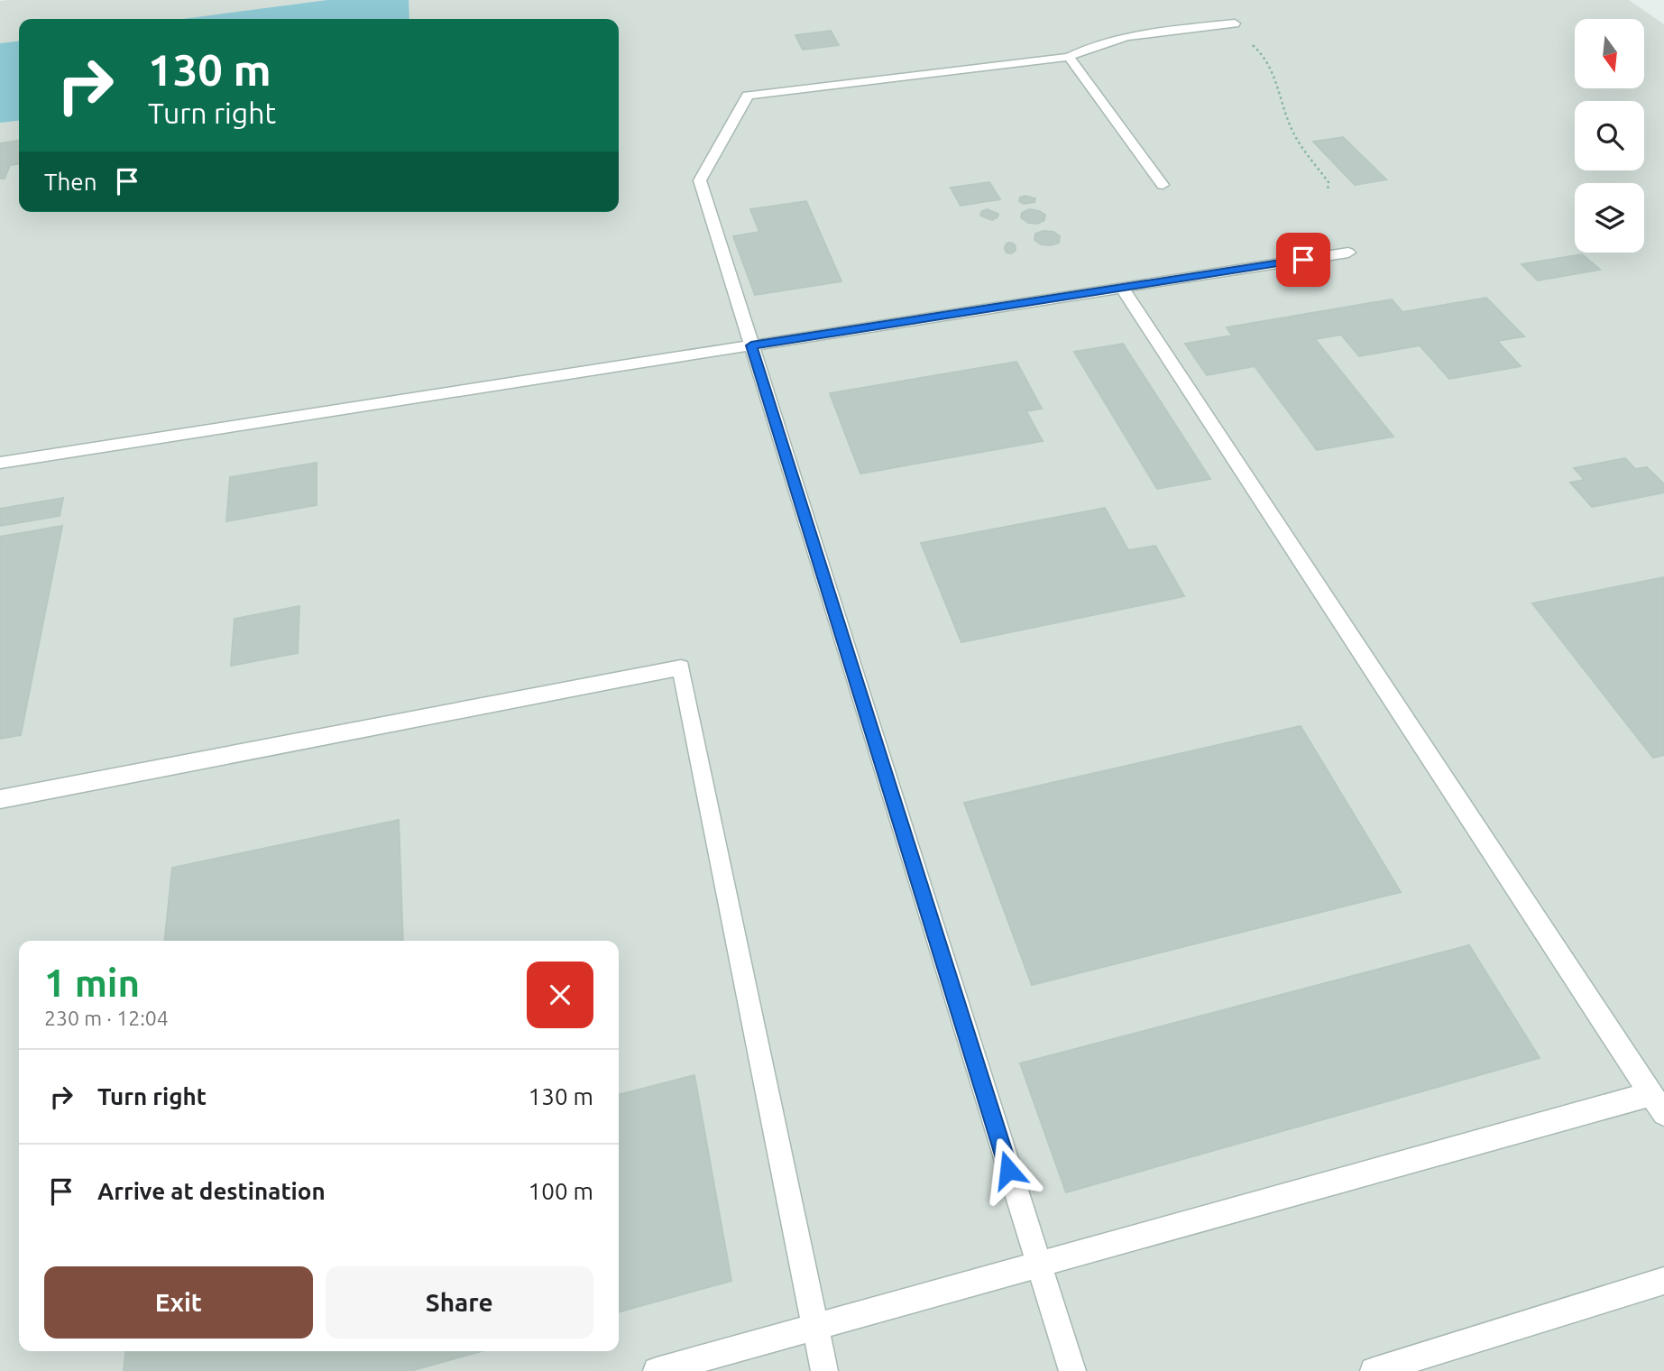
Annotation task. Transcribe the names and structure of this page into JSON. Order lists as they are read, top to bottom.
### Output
{
  "north": "bottom",
  "page": {
    "turn": ["130 m", "Turn right"],
    "then": "Then",
    "heading": ["1 min", "230 m · 12:04"],
    "list": [
      {
        "name": "Turn right",
        "value": "130 m"
      },
      {
        "name": "Arrive at destination",
        "value": "100 m"
      }
    ],
    "buttons": ["Exit", "Share"]
  }
}
